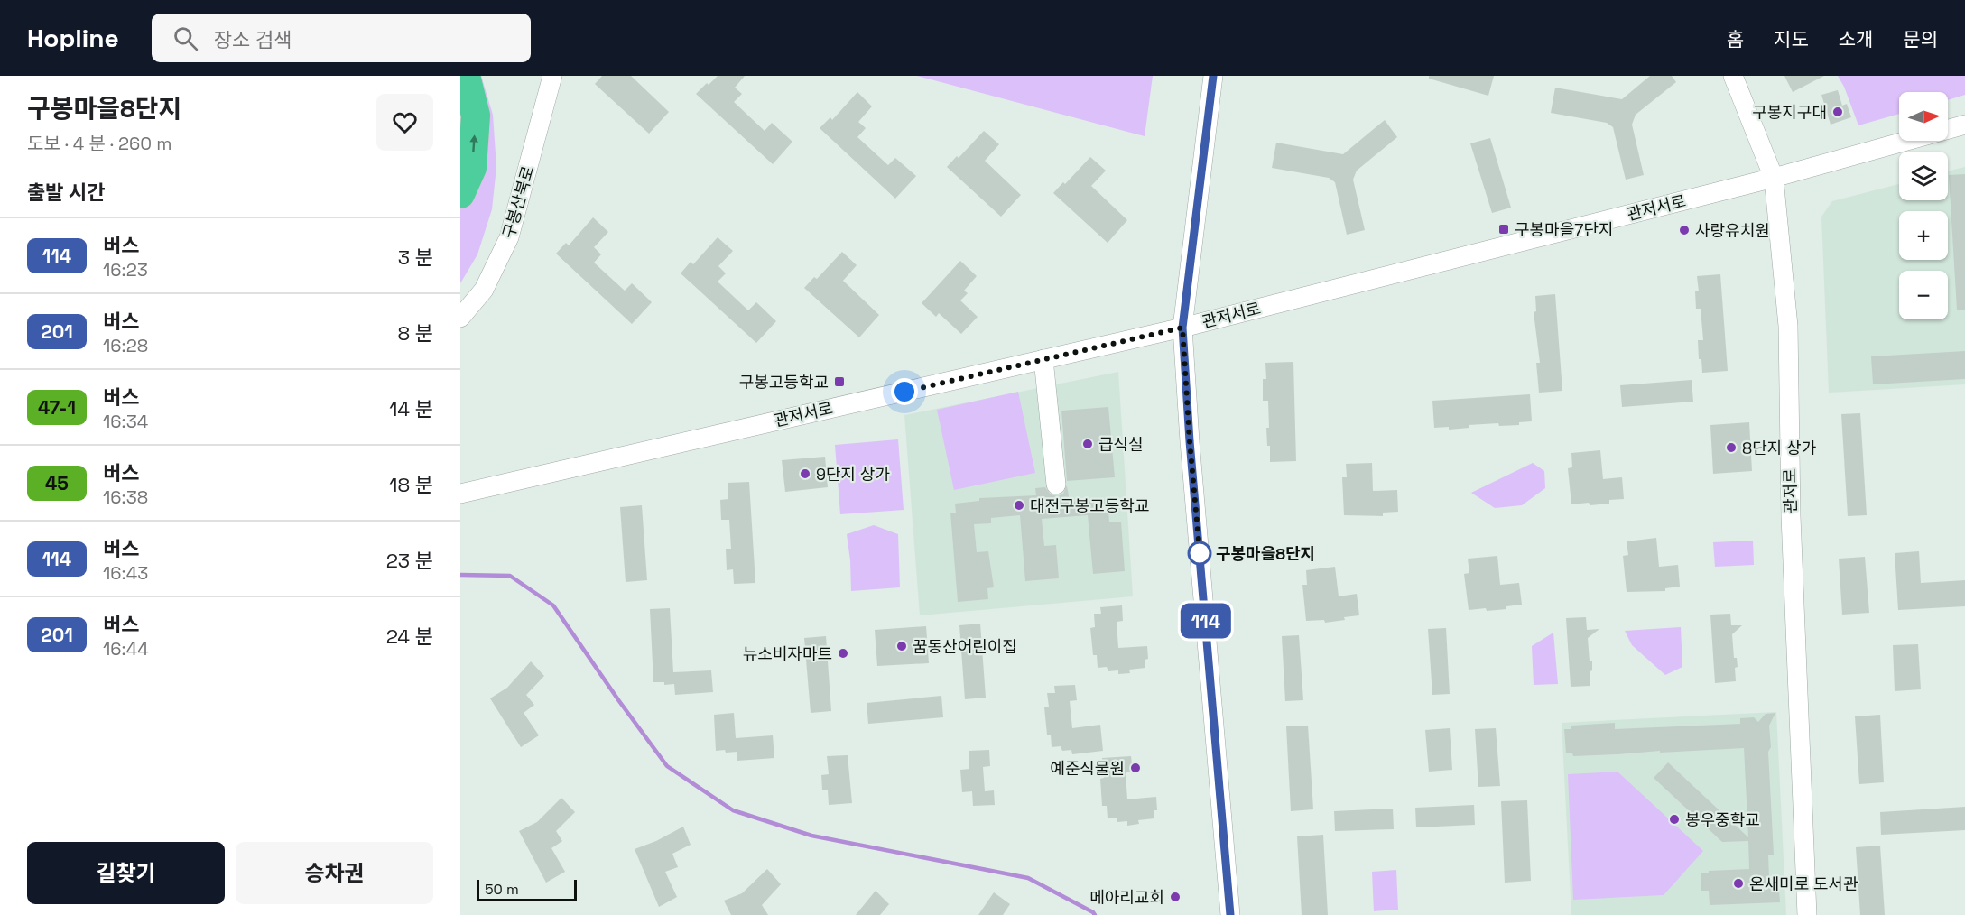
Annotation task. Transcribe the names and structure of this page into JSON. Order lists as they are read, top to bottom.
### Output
{
  "streets": {
    "street": ["구봉산북로", "관저서로", "관저로"]
  },
  "crossings": [
    ["관저서로", "관저로"]
  ],
  "places": {
    "other": [
      "구봉지구대",
      "사랑유치원",
      "급식실",
      "8단지 상가",
      "9단지 상가",
      "대전구봉고등학교",
      "구봉마을8단지",
      "꿈동산어린이집",
      "뉴소비자마트",
      "예준식물원",
      "봉우중학교",
      "온새미로 도서관",
      "메아리교회"
    ],
    "transit": ["구봉마을7단지", "구봉고등학교"]
  },
  "lines": ["bus line 114"],
  "scale_bar": "50 m",
  "north": "right",
  "page": {
    "header": "Hopline",
    "search": "장소 검색",
    "nav": [
      "홈",
      "지도",
      "소개",
      "문의"
    ],
    "heading": [
      ["구봉마을8단지", "도보 · 4 분 · 260 m"],
      "출발 시간"
    ],
    "on_map": "114",
    "map_buttons": ["+", "−"],
    "list": [
      {
        "mark": "114",
        "name": "버스",
        "note": "16:23",
        "value": "3 분"
      },
      {
        "mark": "201",
        "name": "버스",
        "note": "16:28",
        "value": "8 분"
      },
      {
        "mark": "47-1",
        "name": "버스",
        "note": "16:34",
        "value": "14 분"
      },
      {
        "mark": "45",
        "name": "버스",
        "note": "16:38",
        "value": "18 분"
      },
      {
        "mark": "114",
        "name": "버스",
        "note": "16:43",
        "value": "23 분"
      },
      {
        "mark": "201",
        "name": "버스",
        "note": "16:44",
        "value": "24 분"
      }
    ],
    "buttons": ["길찾기", "승차권"],
    "scale": "50 m"
  }
}
